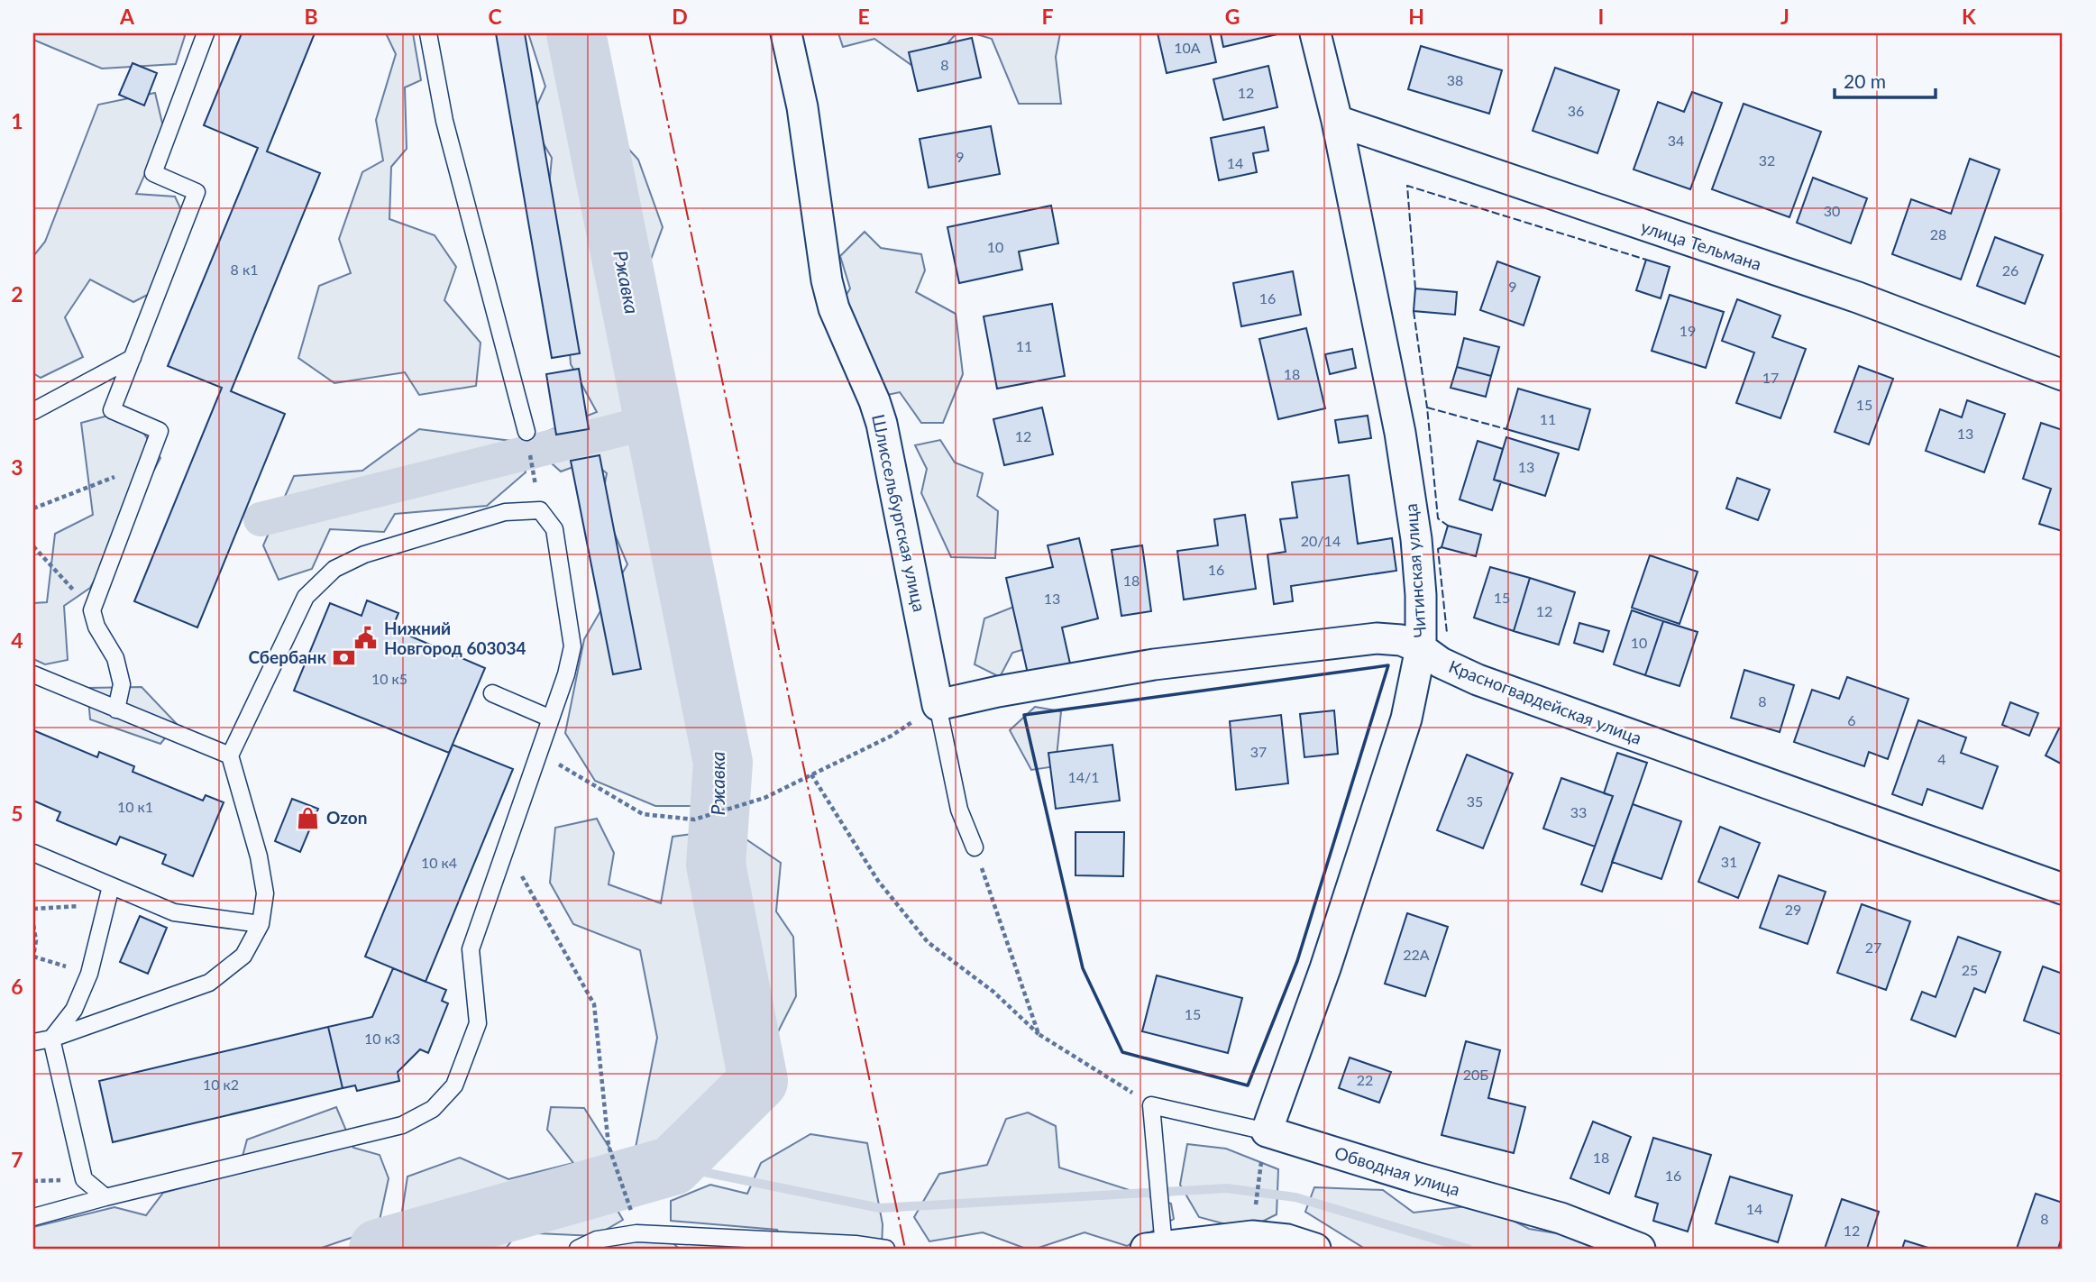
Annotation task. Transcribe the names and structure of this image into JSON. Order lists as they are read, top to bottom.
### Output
{
  "streets": {
    "street": [
      "улица Тельмана",
      "Шлиссельбургская улица",
      "Читинская улица",
      "Красногвардейская улица",
      "Обводная улица"
    ]
  },
  "crossings": [
    ["улица Тельмана", "Читинская улица"],
    ["Шлиссельбургская улица", "Красногвардейская улица"],
    ["Читинская улица", "Красногвардейская улица"],
    ["Читинская улица", "Обводная улица"]
  ],
  "water": ["Ржавка"],
  "places": {
    "public building": ["Нижний Новгород 603034"],
    "bank": ["Сбербанк"],
    "shop": ["Ozon"]
  },
  "house_numbers": [
    "10А",
    "8",
    "38",
    "12",
    "36",
    "34",
    "9",
    "32",
    "14",
    "30",
    "28",
    "10",
    "8 к1",
    "26",
    "9",
    "16",
    "19",
    "11",
    "18",
    "17",
    "15",
    "11",
    "13",
    "12",
    "13",
    "20/14",
    "16",
    "18",
    "15",
    "13",
    "12",
    "10",
    "10 к5",
    "8",
    "6",
    "37",
    "4",
    "14/1",
    "35",
    "10 к1",
    "33",
    "31",
    "10 к4",
    "29",
    "27",
    "22А",
    "25",
    "15",
    "10 к3",
    "20Б",
    "22",
    "10 к2",
    "18",
    "16",
    "14",
    "8",
    "12"
  ],
  "scale_bar": "20 m",
  "grid": {
    "columns": [
      "A",
      "B",
      "C",
      "D",
      "E",
      "F",
      "G",
      "H",
      "I",
      "J",
      "K"
    ],
    "rows": [
      "1",
      "2",
      "3",
      "4",
      "5",
      "6",
      "7"
    ]
  }
}
